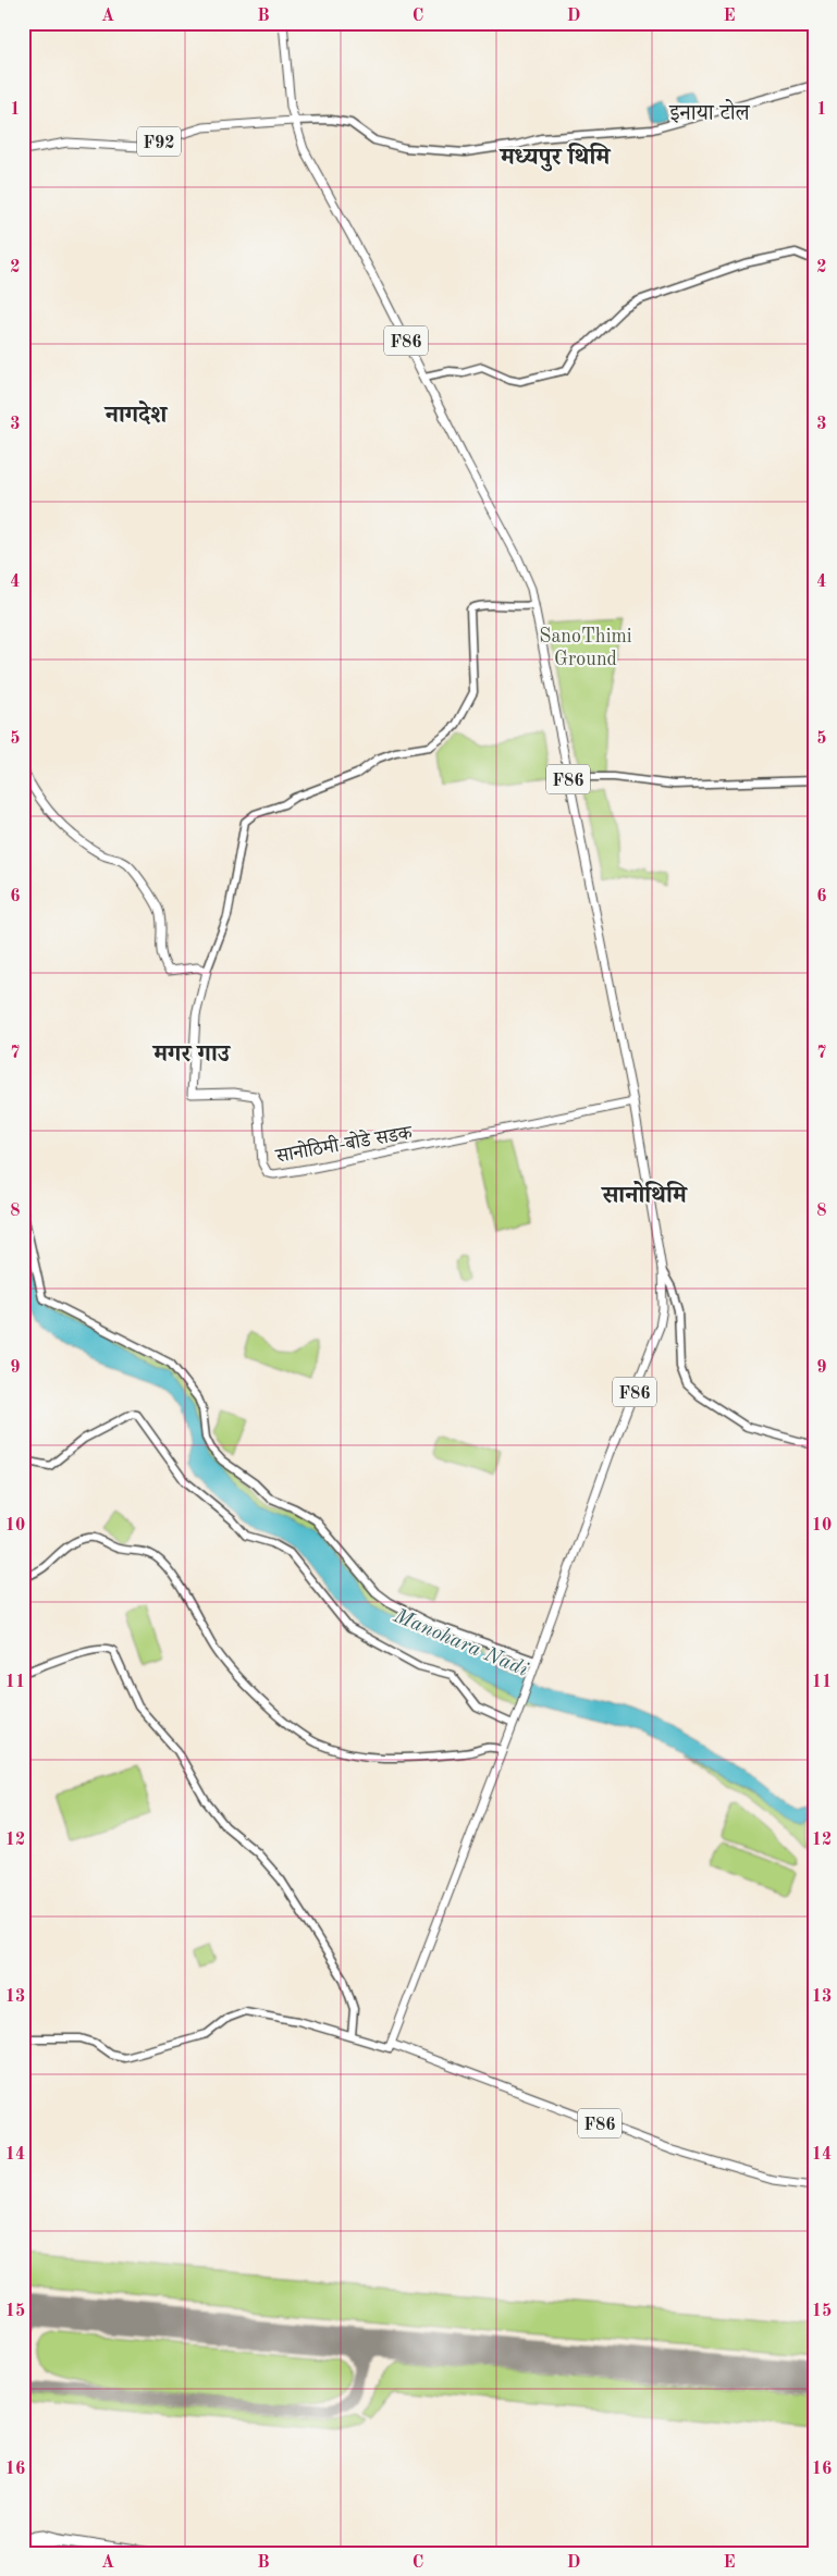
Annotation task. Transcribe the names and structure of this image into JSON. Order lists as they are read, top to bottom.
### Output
{
  "streets": {
    "main road": ["F92", "F86", "सानोठिमी-बोडे सडक"]
  },
  "crossings": [
    ["F92", "F86"],
    ["F86", "सानोठिमी-बोडे सडक"]
  ],
  "districts": [
    "इनाया टोल",
    "मध्यपुर थिमि",
    "नागदेश",
    "मगर गाउ",
    "सानोथिमि"
  ],
  "water": ["Manohara Nadi"],
  "parks": ["SanoThimi Ground"],
  "grid": {
    "columns": [
      "A",
      "B",
      "C",
      "D",
      "E"
    ],
    "rows": [
      "1",
      "2",
      "3",
      "4",
      "5",
      "6",
      "7",
      "8",
      "9",
      "10",
      "11",
      "12",
      "13",
      "14",
      "15",
      "16"
    ]
  }
}
